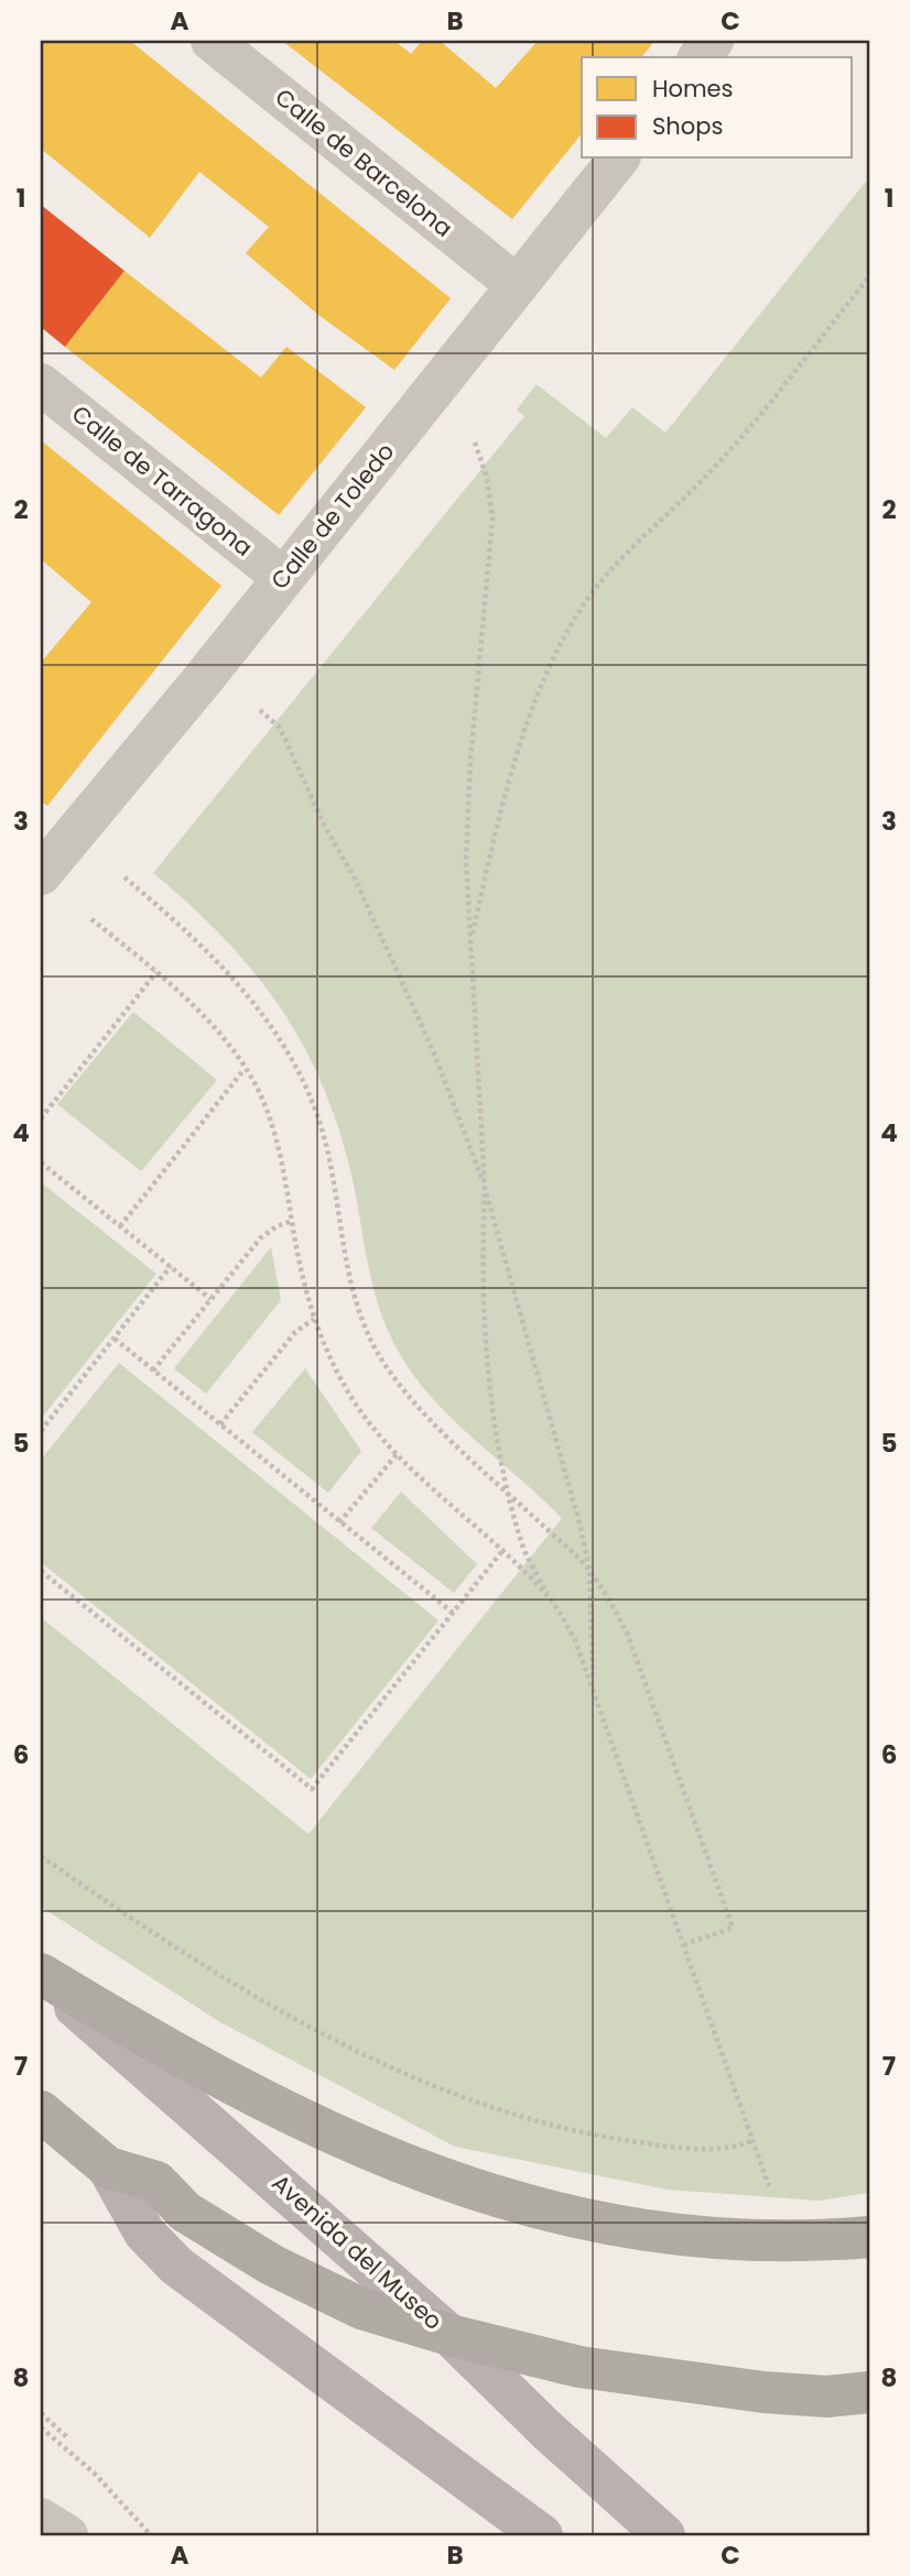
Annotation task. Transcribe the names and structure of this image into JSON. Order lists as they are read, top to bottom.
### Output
{
  "streets": {
    "main road": ["Avenida del Museo"],
    "street": ["Calle de Barcelona", "Calle de Tarragona", "Calle de Toledo"]
  },
  "crossings": [
    ["Calle de Barcelona", "Calle de Toledo"],
    ["Calle de Tarragona", "Calle de Toledo"]
  ],
  "legend": ["Homes", "Shops"],
  "grid": {
    "columns": ["A", "B", "C"],
    "rows": [
      "1",
      "2",
      "3",
      "4",
      "5",
      "6",
      "7",
      "8"
    ]
  }
}
